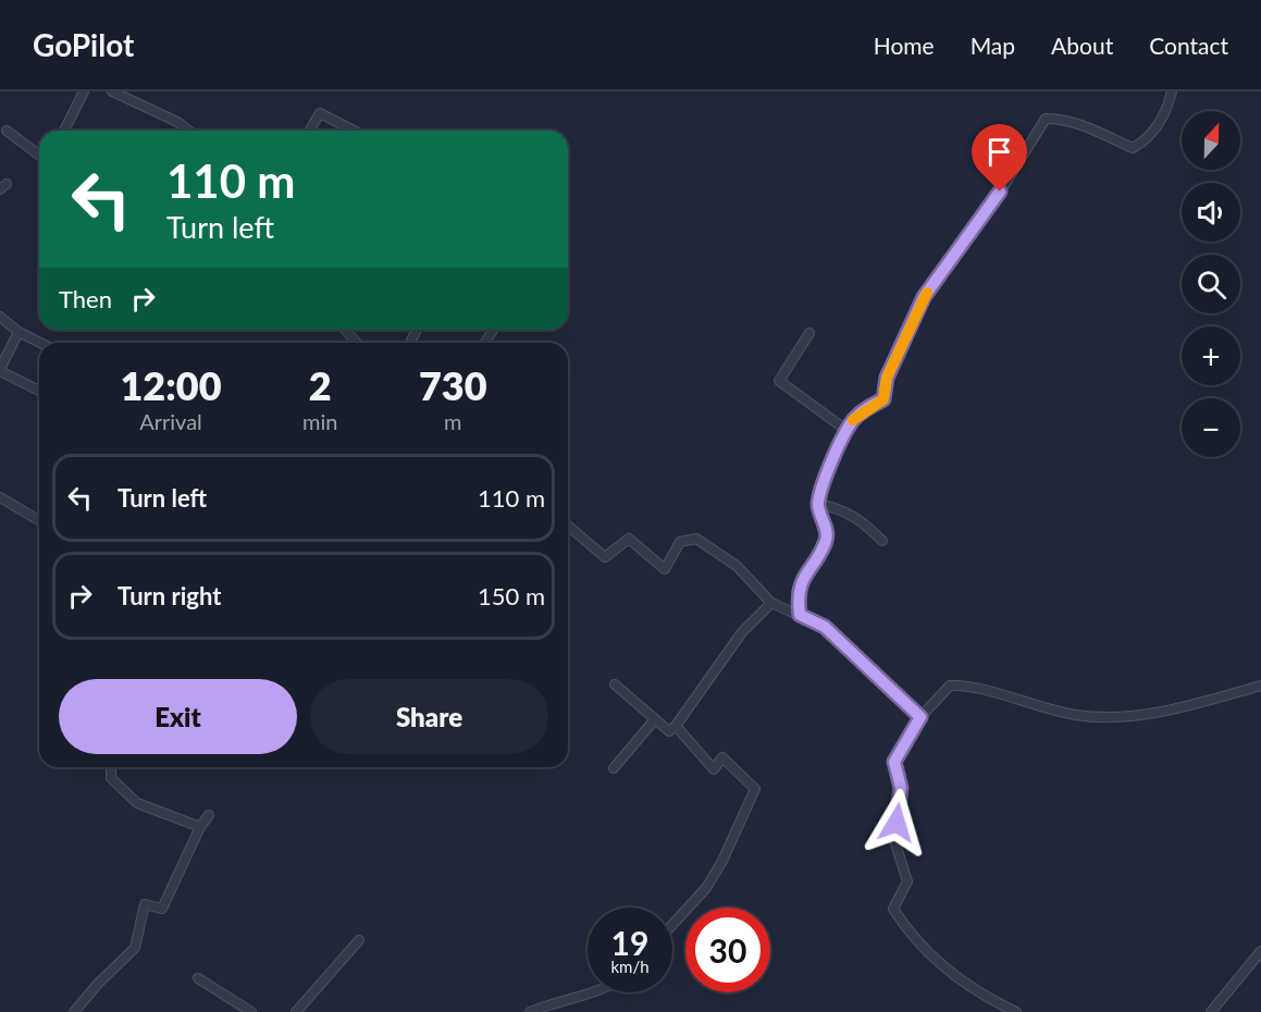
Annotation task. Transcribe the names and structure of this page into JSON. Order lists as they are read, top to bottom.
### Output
{
  "north": "top",
  "page": {
    "header": "GoPilot",
    "nav": [
      "Home",
      "Map",
      "About",
      "Contact"
    ],
    "map_buttons": ["+", "−"],
    "turn": ["110 m", "Turn left"],
    "then": "Then",
    "eta": [
      "12:00",
      "Arrival",
      "2",
      "min",
      "730",
      "m"
    ],
    "list": [
      {
        "name": "Turn left",
        "value": "110 m"
      },
      {
        "name": "Turn right",
        "value": "150 m"
      }
    ],
    "buttons": ["Exit", "Share"],
    "speed": "19 km/h",
    "limit": "30"
  }
}
